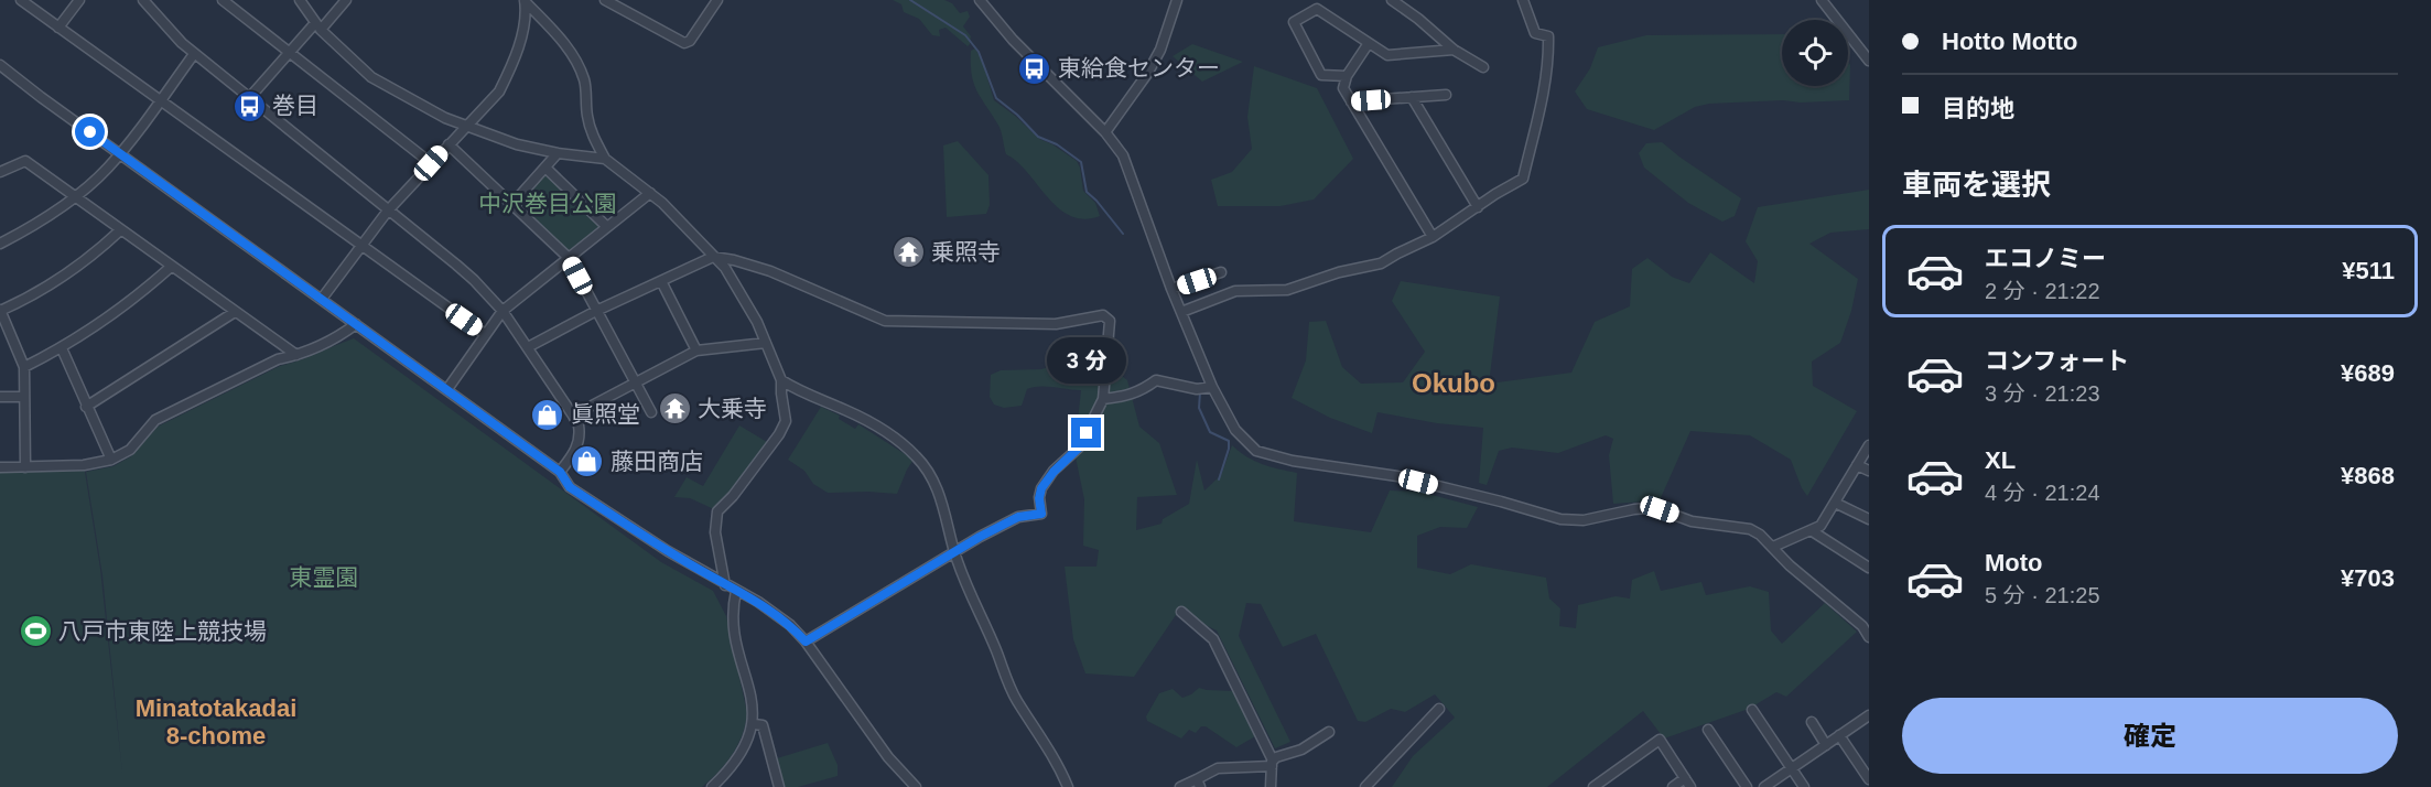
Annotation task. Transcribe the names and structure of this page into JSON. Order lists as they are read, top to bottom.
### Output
{
  "districts": ["Okubo", "Minatotakadai 8-chome"],
  "parks": ["中沢巻目公園", "東霊園"],
  "places": {
    "bus stop": ["東給食センター", "巻目"],
    "temple": ["乗照寺", "大乗寺"],
    "shop": ["眞照堂", "藤田商店"],
    "sports": ["八戸市東陸上競技場"]
  },
  "page": {
    "banner": ["Hotto Motto", "目的地"],
    "heading": "車両を選択",
    "list": [
      {
        "name": "エコノミー",
        "note": "2 分 · 21:22",
        "value": "¥511"
      },
      {
        "name": "コンフォート",
        "note": "3 分 · 21:23",
        "value": "¥689"
      },
      {
        "name": "XL",
        "note": "4 分 · 21:24",
        "value": "¥868"
      },
      {
        "name": "Moto",
        "note": "5 分 · 21:25",
        "value": "¥703"
      }
    ],
    "bubble": "3 分",
    "buttons": "確定"
  }
}
